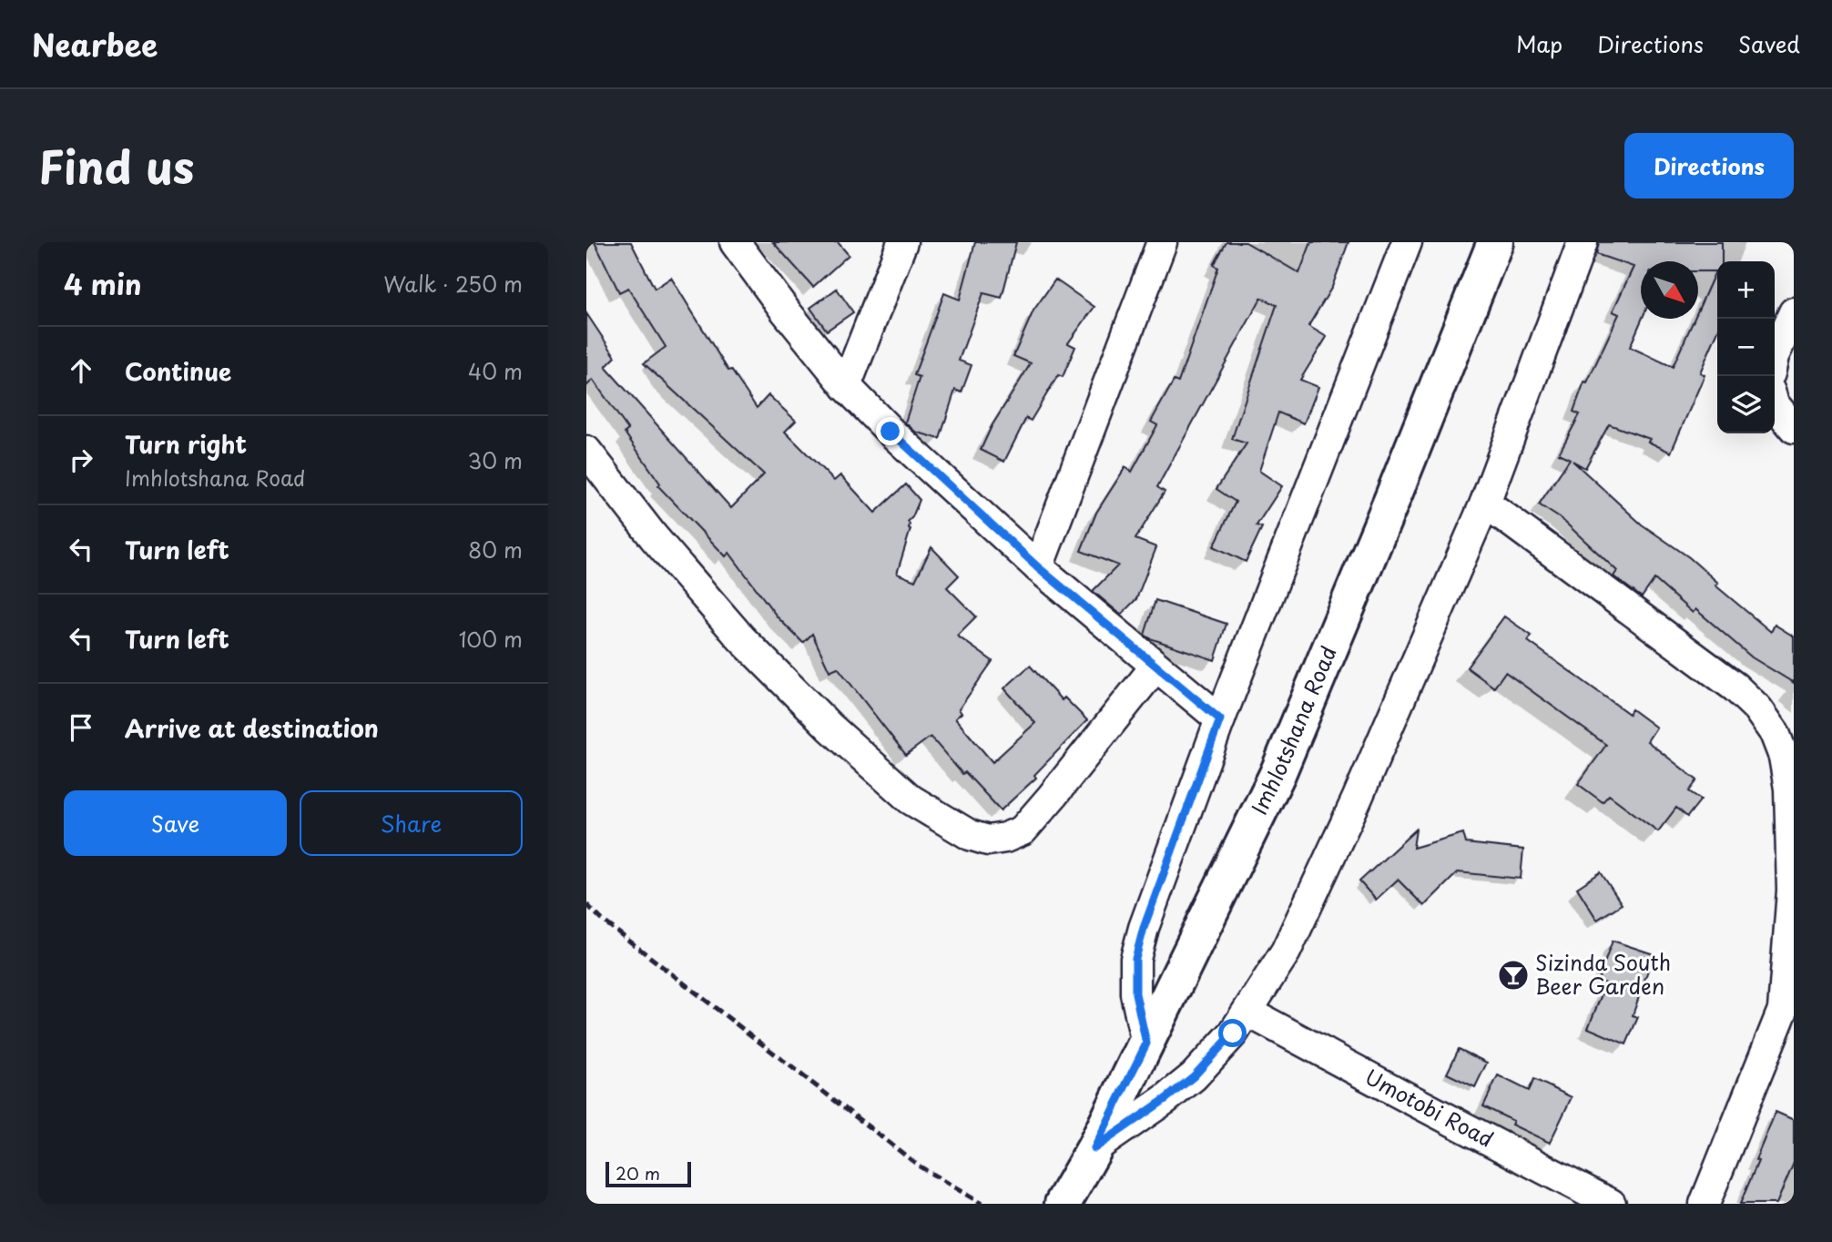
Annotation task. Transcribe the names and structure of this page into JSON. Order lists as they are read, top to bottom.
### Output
{
  "streets": {
    "street": ["Imhlotshana Road", "Umotobi Road"]
  },
  "places": {
    "bar": ["Sizinda South Beer Garden"]
  },
  "scale_bar": "20 m",
  "north": "bottom right",
  "page": {
    "header": "Nearbee",
    "nav": ["Map", "Directions", "Saved"],
    "title": "Find us",
    "buttons": [
      "Directions",
      ["Save", "Share"]
    ],
    "heading": ["4 min", "Walk · 250 m"],
    "map_buttons": ["+", "−"],
    "list": [
      ["Continue", "40 m"],
      ["Turn right", "Imhlotshana Road", "30 m"],
      ["Turn left", "80 m"],
      ["Turn left", "100 m"],
      "Arrive at destination"
    ],
    "scale": "20 m"
  }
}
